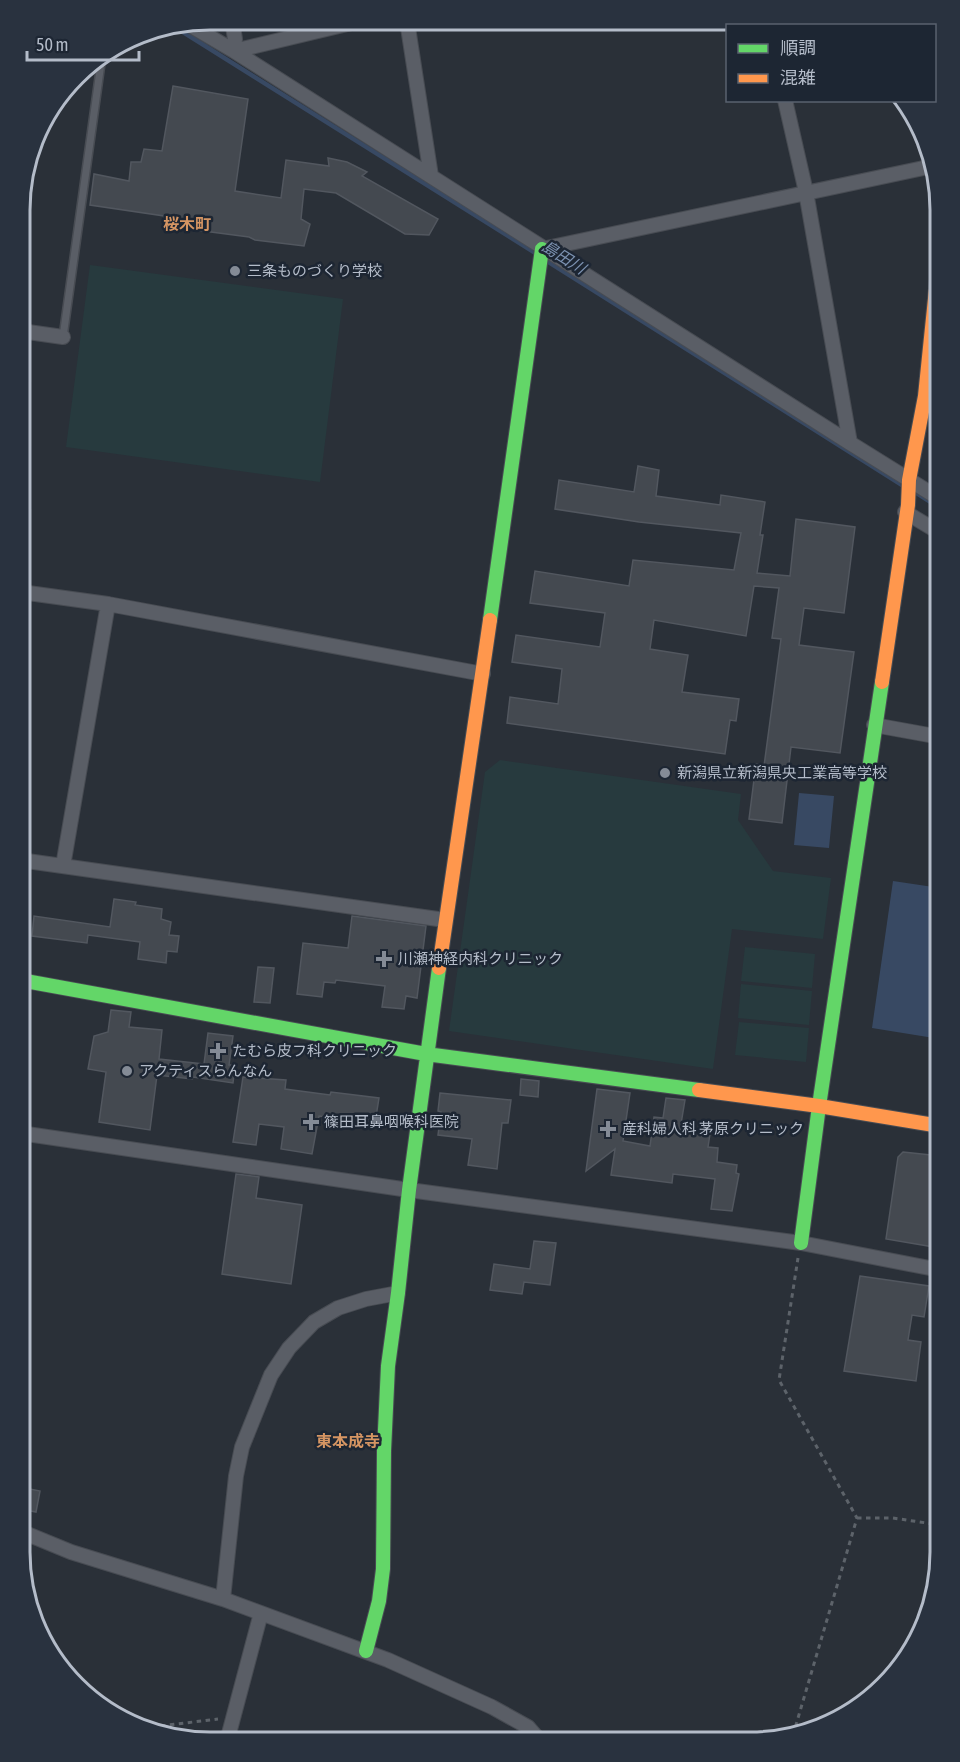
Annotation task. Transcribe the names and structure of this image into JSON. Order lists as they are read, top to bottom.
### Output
{
  "districts": ["桜木町", "東本成寺"],
  "water": ["島田川"],
  "places": {
    "other": ["三条ものづくり学校", "新潟県立新潟県央工業高等学校", "アクティスらんなん"],
    "health": [
      "川瀬神経内科クリニック",
      "たむら皮フ科クリニック",
      "篠田耳鼻咽喉科医院",
      "産科婦人科 茅原クリニック"
    ]
  },
  "legend": ["順調", "混雑"],
  "scale_bar": "50 m"
}
